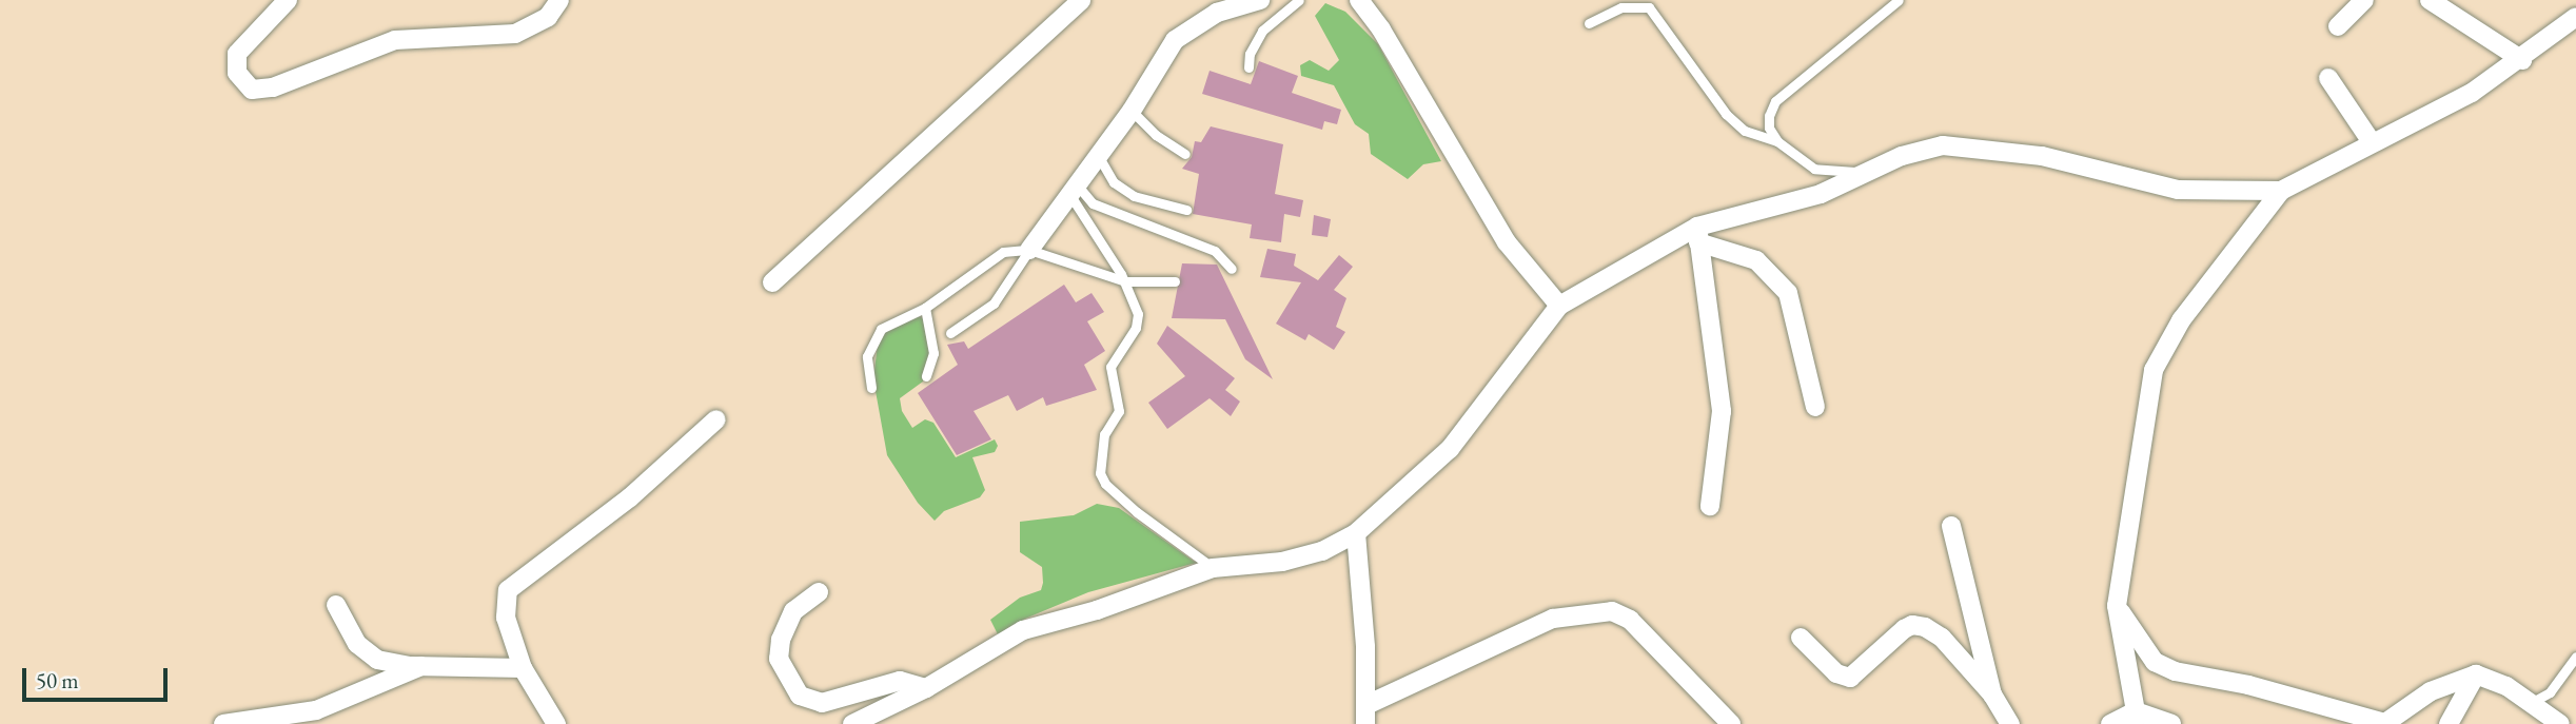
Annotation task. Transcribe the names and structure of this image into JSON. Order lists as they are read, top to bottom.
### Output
{
  "scale_bar": "50 m"
}
